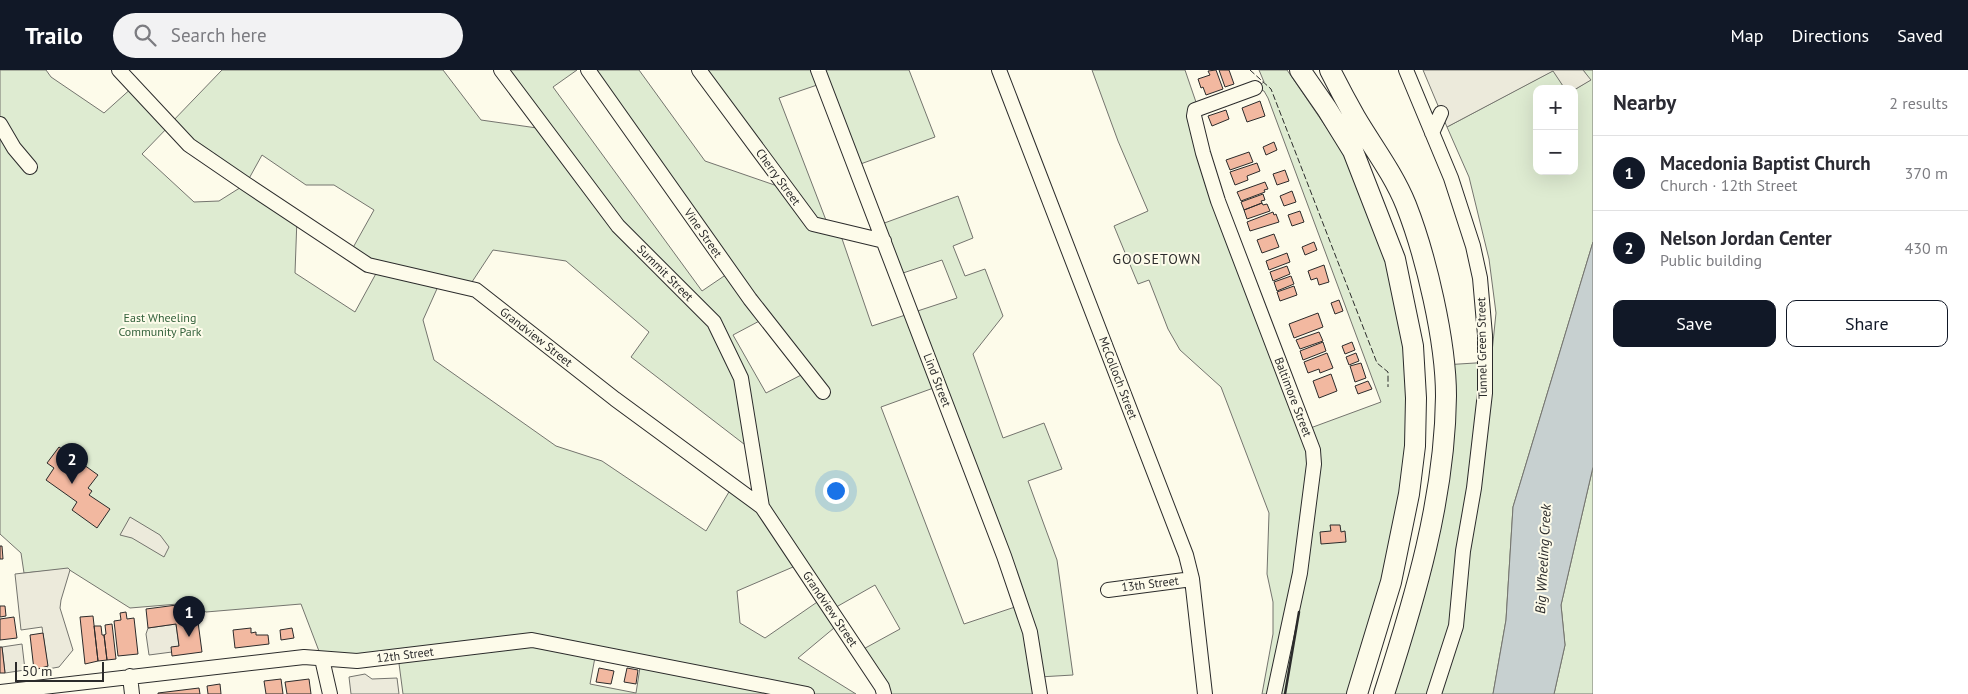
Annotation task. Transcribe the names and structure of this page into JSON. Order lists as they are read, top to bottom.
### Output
{
  "streets": {
    "street": [
      "Cherry Street",
      "Vine Street",
      "Summit Street",
      "Grandview Street",
      "Tunnel Green Street",
      "McColloch Street",
      "Lind Street",
      "Baltimore Street",
      "13th Street",
      "12th Street"
    ]
  },
  "crossings": [
    ["Cherry Street", "Lind Street"],
    ["Summit Street", "Grandview Street"],
    ["McColloch Street", "13th Street"]
  ],
  "districts": ["GOOSETOWN"],
  "water": ["Big Wheeling Creek"],
  "parks": ["East Wheeling Community Park"],
  "scale_bar": "50 m",
  "page": {
    "header": "Trailo",
    "search": "Search here",
    "nav": ["Map", "Directions", "Saved"],
    "heading": ["Nearby", "2 results"],
    "map_buttons": ["+", "−"],
    "list": [
      {
        "mark": "1",
        "name": "Macedonia Baptist Church",
        "note": "Church · 12th Street",
        "value": "370 m"
      },
      {
        "mark": "2",
        "name": "Nelson Jordan Center",
        "note": "Public building",
        "value": "430 m"
      }
    ],
    "buttons": ["Save", "Share"],
    "pins": ["2", "1"],
    "scale": "50 m"
  }
}
